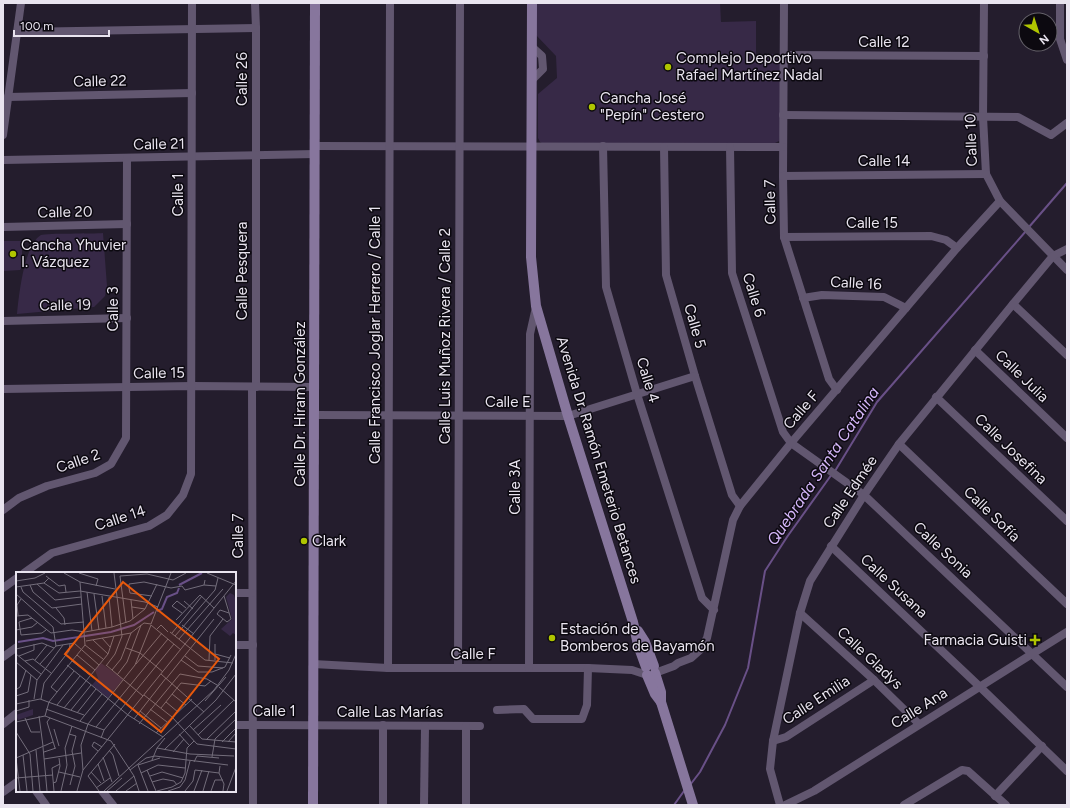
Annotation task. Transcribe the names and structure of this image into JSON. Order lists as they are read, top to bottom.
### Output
{
  "streets": {
    "street": [
      "Calle 12",
      "Calle 26",
      "Calle 22",
      "Calle 10",
      "Calle 21",
      "Calle 14",
      "Calle 1",
      "Calle 7",
      "Calle 20",
      "Calle 15",
      "Calle Pesquera",
      "Calle 16",
      "Calle 6",
      "Calle 19",
      "Calle 3",
      "Calle 5",
      "Calle Francisco Joglar Herrero / Calle 1",
      "Calle Luis Muñoz Rivera / Calle 2",
      "Calle Julia",
      "Calle 4",
      "Calle E",
      "Calle Dr. Hiram González",
      "Calle F",
      "Calle Josefina",
      "Avenida Dr. Ramón Emeterio Betances",
      "Calle 2",
      "Calle 3A",
      "Calle Edmée",
      "Calle Sofía",
      "Calle Sonia",
      "Calle Susana",
      "Calle Gladys",
      "Calle Emilia",
      "Calle Ana",
      "Calle Las Marías"
    ]
  },
  "crossings": [
    ["Calle 12", "Calle 10"],
    ["Calle 12", "Calle 7"],
    ["Calle 26", "Calle 21"],
    ["Calle 26", "Calle Pesquera"],
    ["Calle 22", "Calle 1"],
    ["Calle 10", "Calle 14"],
    ["Calle 10", "Calle F"],
    ["Calle 10", "Calle Edmée"],
    ["Calle 21", "Calle 1"],
    ["Calle 21", "Calle 7"],
    ["Calle 21", "Calle Pesquera"],
    ["Calle 21", "Calle 6"],
    ["Calle 21", "Calle 3"],
    ["Calle 21", "Calle 5"],
    ["Calle 21", "Calle Francisco Joglar Herrero / Calle 1"],
    ["Calle 21", "Calle Luis Muñoz Rivera / Calle 2"],
    ["Calle 21", "Calle 4"],
    ["Calle 21", "Calle Dr. Hiram González"],
    ["Calle 21", "Avenida Dr. Ramón Emeterio Betances"],
    ["Calle 14", "Calle 1"],
    ["Calle 14", "Calle 7"],
    ["Calle 14", "Calle 15"],
    ["Calle 1", "Calle 7"],
    ["Calle 1", "Calle 15"],
    ["Calle 1", "Calle Dr. Hiram González"],
    ["Calle 1", "Calle Las Marías"],
    ["Calle 7", "Calle 15"],
    ["Calle 7", "Calle Pesquera"],
    ["Calle 7", "Calle 16"],
    ["Calle 7", "Calle F"],
    ["Calle 20", "Calle 3"],
    ["Calle 15", "Calle Pesquera"],
    ["Calle 15", "Calle 3"],
    ["Calle 15", "Calle Dr. Hiram González"],
    ["Calle 15", "Calle F"],
    ["Calle 15", "Calle 2"],
    ["Calle 16", "Calle F"],
    ["Calle 6", "Calle F"],
    ["Calle 6", "Calle Sonia"],
    ["Calle 19", "Calle 3"],
    ["Calle 3", "Calle 2"],
    ["Calle 5", "Calle E"],
    ["Calle 5", "Calle F"],
    ["Calle Francisco Joglar Herrero / Calle 1", "Calle E"],
    ["Calle Francisco Joglar Herrero / Calle 1", "Calle F"],
    ["Calle Luis Muñoz Rivera / Calle 2", "Calle E"],
    ["Calle Luis Muñoz Rivera / Calle 2", "Calle F"],
    ["Calle Julia", "Calle Edmée"],
    ["Calle 4", "Calle E"],
    ["Calle 4", "Calle F"],
    ["Calle E", "Calle Dr. Hiram González"],
    ["Calle E", "Avenida Dr. Ramón Emeterio Betances"],
    ["Calle E", "Calle 3A"],
    ["Calle Dr. Hiram González", "Calle F"],
    ["Calle Dr. Hiram González", "Calle Las Marías"],
    ["Calle F", "Avenida Dr. Ramón Emeterio Betances"],
    ["Calle F", "Calle 3A"],
    ["Calle F", "Calle Sonia"],
    ["Calle Josefina", "Calle Edmée"],
    ["Avenida Dr. Ramón Emeterio Betances", "Calle 3A"],
    ["Calle Edmée", "Calle Sofía"],
    ["Calle Edmée", "Calle Sonia"],
    ["Calle Edmée", "Calle Susana"],
    ["Calle Edmée", "Calle Gladys"],
    ["Calle Edmée", "Calle Emilia"],
    ["Calle Sonia", "Calle Ana"],
    ["Calle Susana", "Calle Ana"],
    ["Calle Gladys", "Calle Emilia"],
    ["Calle Gladys", "Calle Ana"]
  ],
  "water": ["Quebrada Santa Catalina"],
  "places": {
    "other": [
      "Complejo Deportivo Rafael Martínez Nadal",
      "Cancha José \"Pepín\" Cestero",
      "Cancha Yhuvier I. Vázquez",
      "Clark",
      "Estación de Bomberos de Bayamón"
    ],
    "health": ["Farmacia Guisti"]
  },
  "scale_bar": "100 m",
  "north": "bottom right"
}
